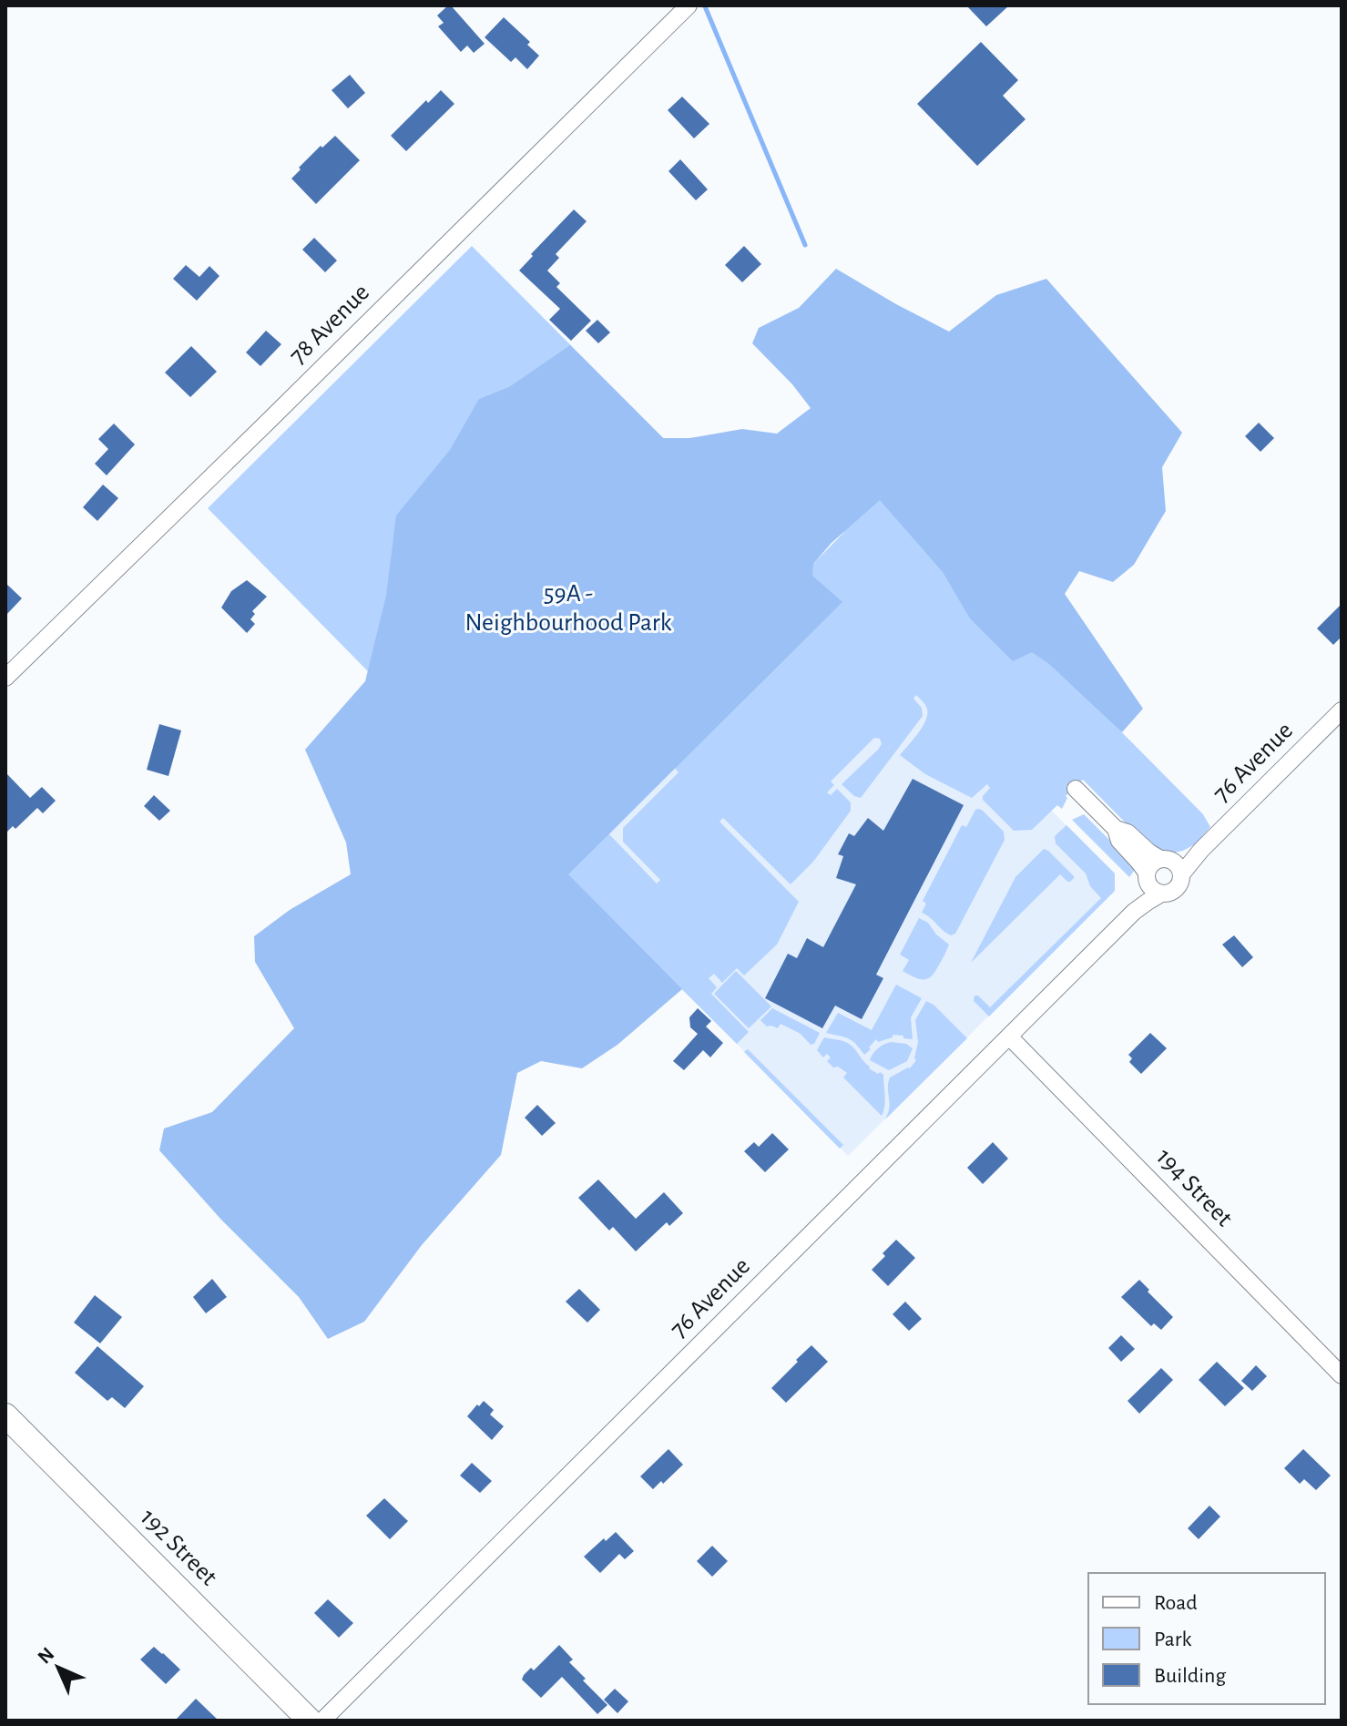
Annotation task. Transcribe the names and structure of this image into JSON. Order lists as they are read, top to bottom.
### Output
{
  "streets": {
    "main road": ["192 Street"],
    "street": ["78 Avenue", "76 Avenue", "194 Street"]
  },
  "crossings": [
    ["76 Avenue", "194 Street"]
  ],
  "parks": ["59A - Neighbourhood Park"],
  "legend": ["Road", "Park", "Building"],
  "north": "top left"
}
